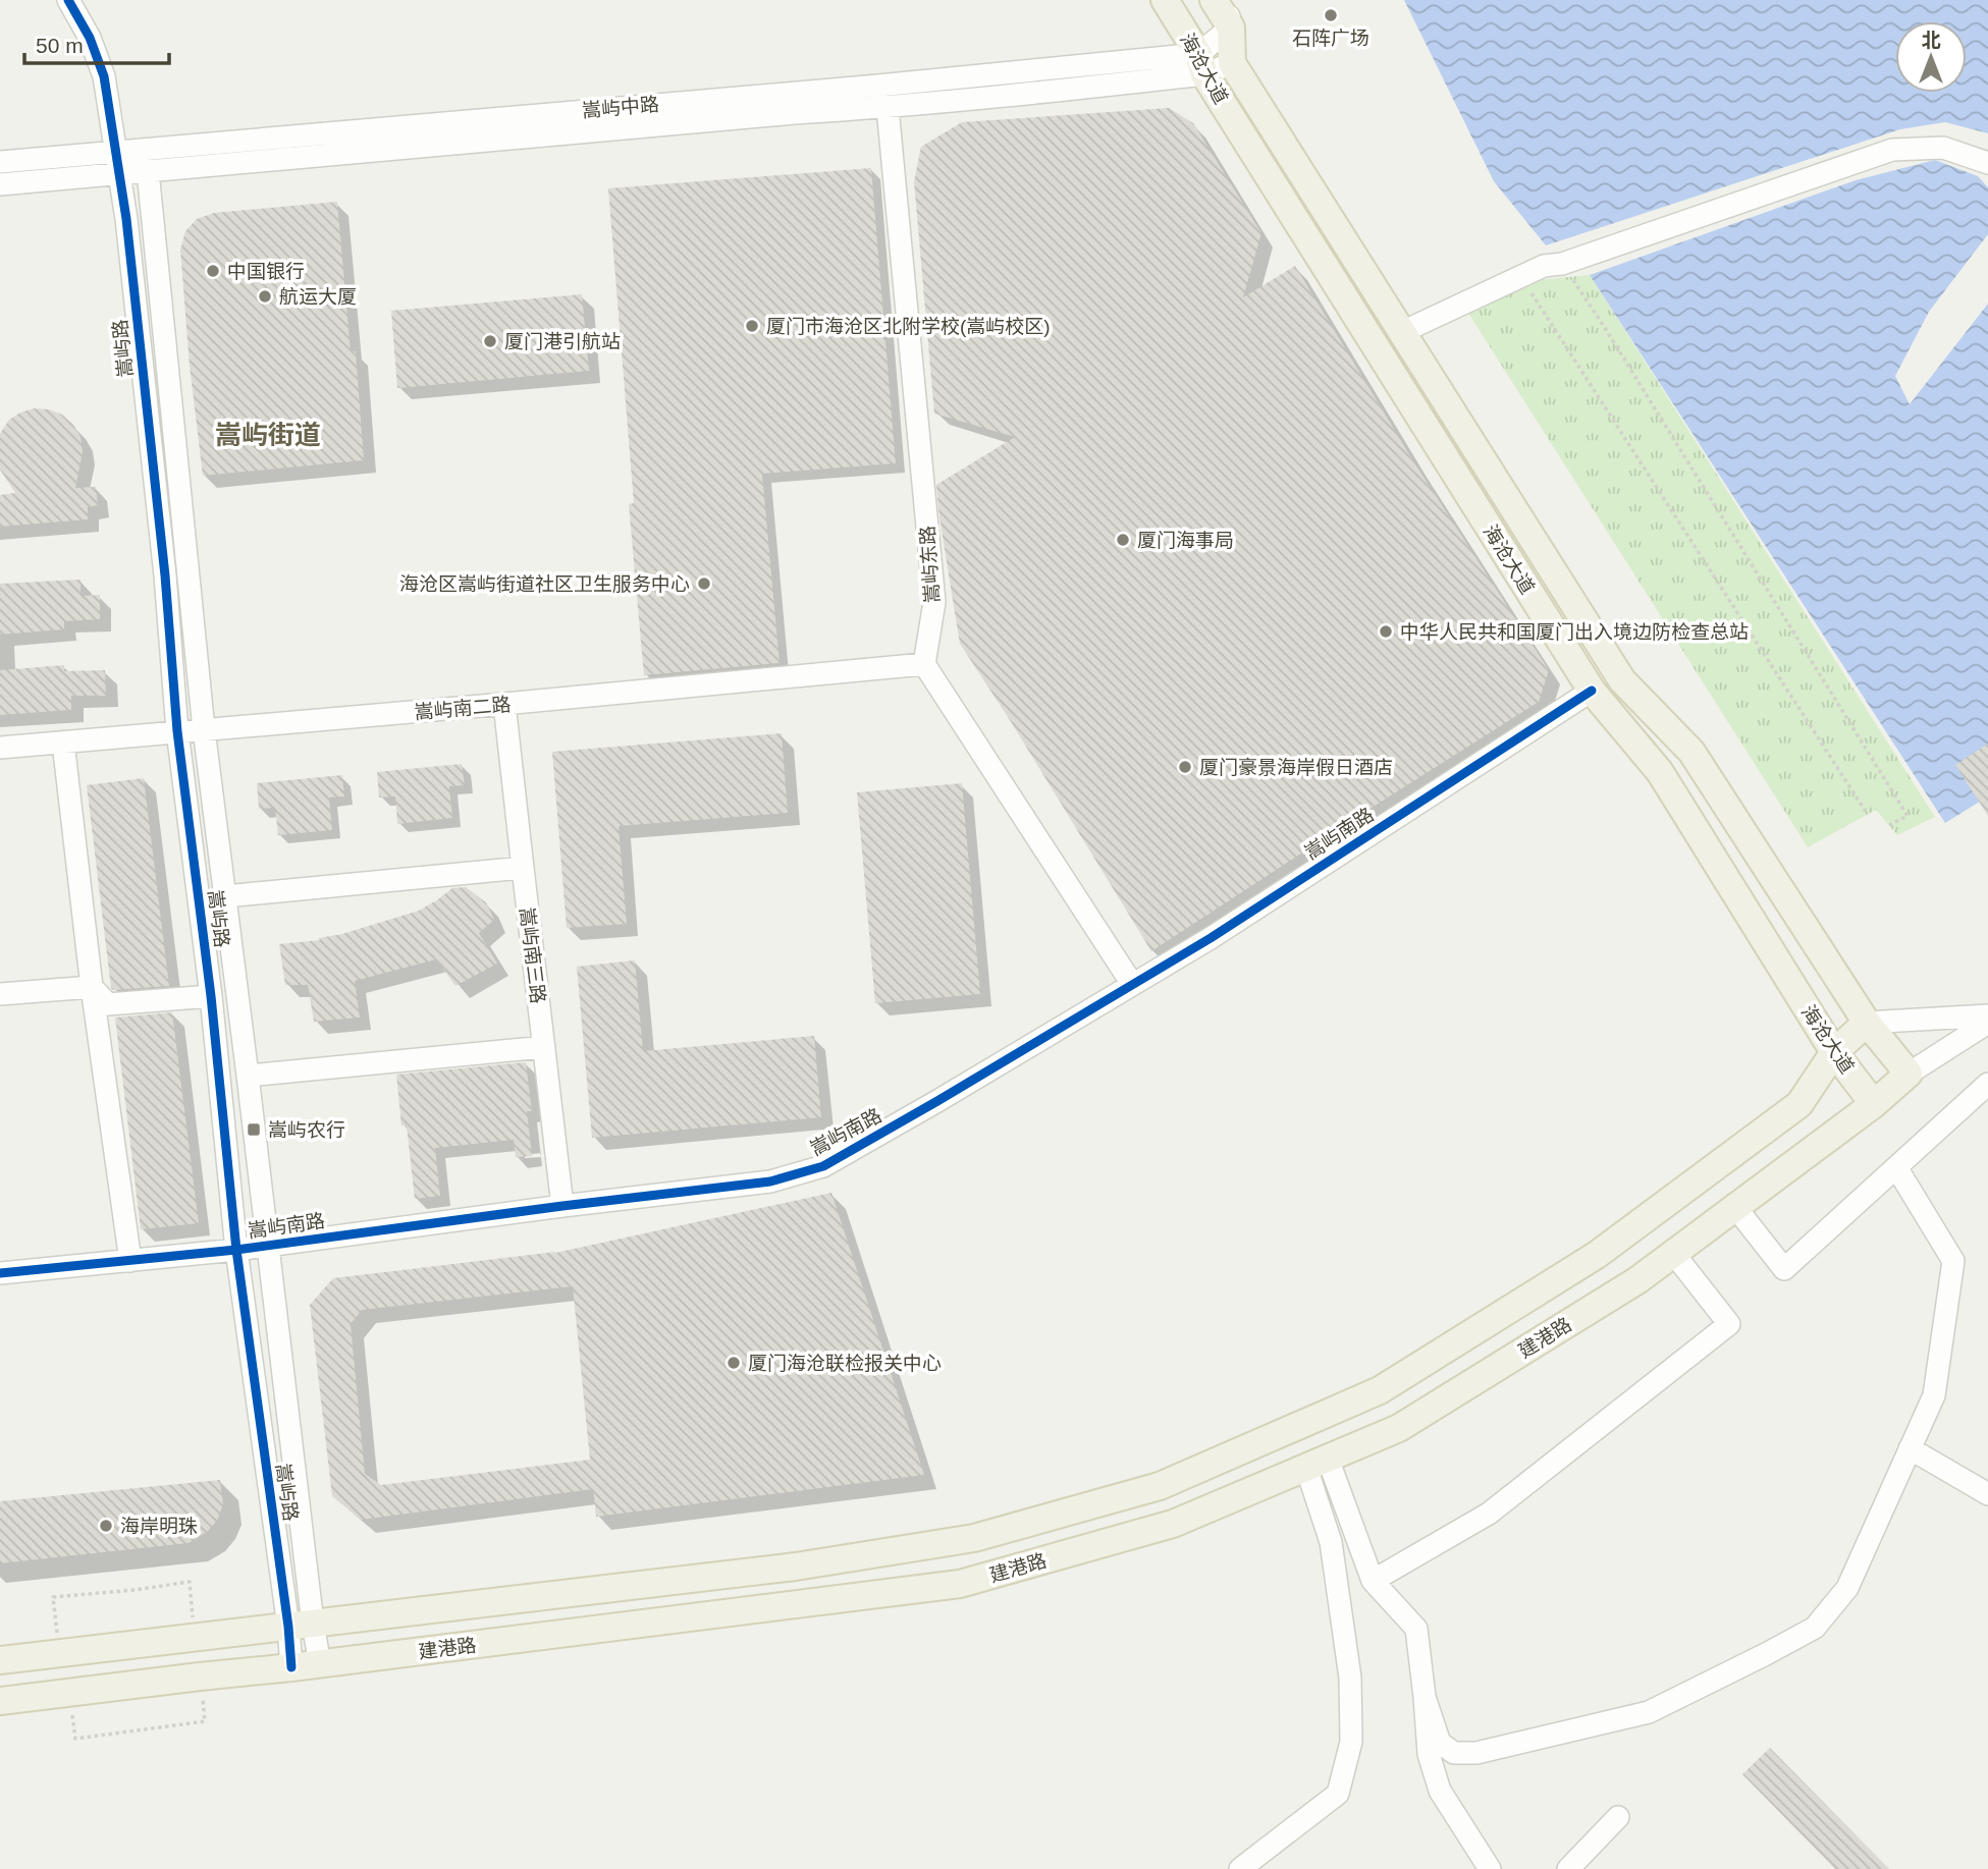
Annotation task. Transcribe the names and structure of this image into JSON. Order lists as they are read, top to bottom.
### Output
{
  "streets": {
    "main road": ["海沧大道", "建港路"],
    "street": [
      "嵩屿中路",
      "嵩屿路",
      "嵩屿东路",
      "嵩屿南二路",
      "嵩屿南路",
      "嵩屿南三路"
    ]
  },
  "crossings": [
    ["海沧大道", "嵩屿中路"],
    ["海沧大道", "嵩屿南路"],
    ["海沧大道", "建港路"],
    ["嵩屿中路", "嵩屿路"],
    ["嵩屿中路", "嵩屿东路"],
    ["嵩屿路", "嵩屿南二路"],
    ["嵩屿路", "嵩屿南路"],
    ["嵩屿路", "建港路"],
    ["嵩屿东路", "嵩屿南二路"],
    ["嵩屿南二路", "嵩屿南三路"],
    ["嵩屿南路", "嵩屿南三路"]
  ],
  "districts": ["嵩屿街道"],
  "places": {
    "other": [
      "石阵广场",
      "中国银行",
      "航运大厦",
      "厦门市海沧区北附学校(嵩屿校区)",
      "厦门港引航站",
      "厦门海事局",
      "海沧区嵩屿街道社区卫生服务中心",
      "中华人民共和国厦门出入境边防检查总站",
      "厦门豪景海岸假日酒店",
      "厦门海沧联检报关中心",
      "海岸明珠"
    ],
    "transit": ["嵩屿农行"]
  },
  "scale_bar": "50 m",
  "north": "top"
}
